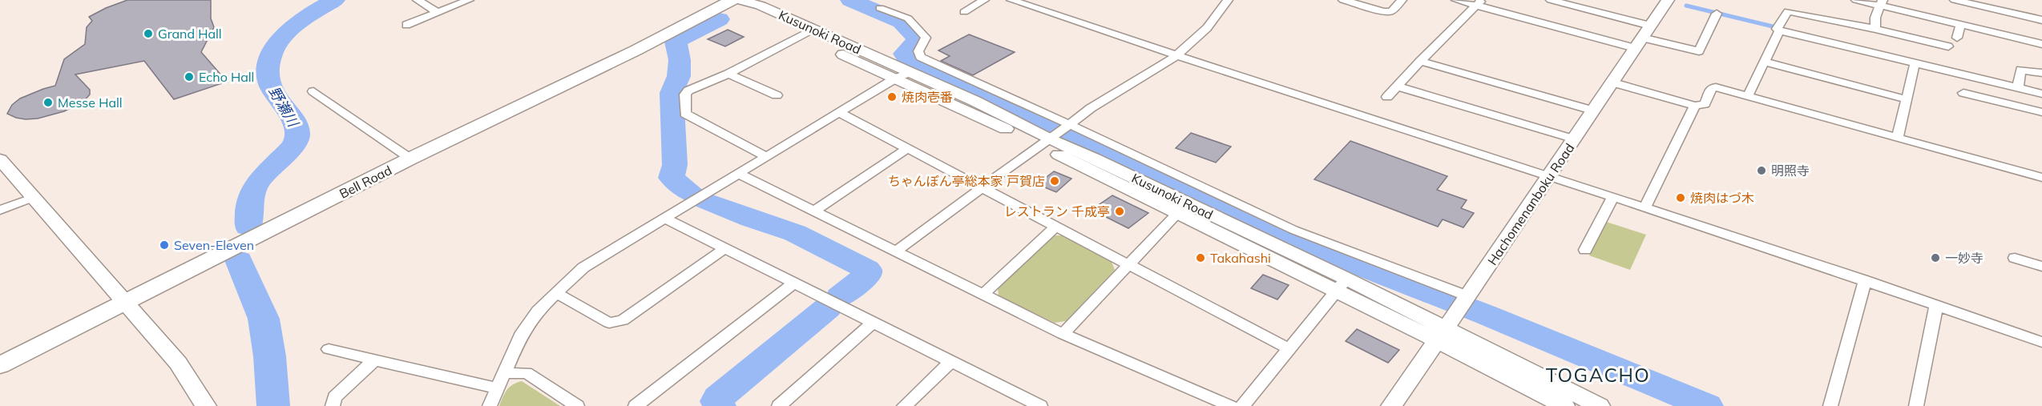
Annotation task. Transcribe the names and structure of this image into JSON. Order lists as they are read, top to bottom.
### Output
{
  "streets": {
    "main road": ["Bell Road"],
    "street": ["Kusunoki Road", "Hachomenanboku Road"]
  },
  "crossings": [
    ["Kusunoki Road", "Hachomenanboku Road"]
  ],
  "districts": ["TOGACHO"],
  "water": ["野瀬川"],
  "places": [
    "Grand Hall",
    "Echo Hall",
    "焼肉壱番",
    "Messe Hall",
    "明照寺",
    "ちゃんぽん亭総本家 戸賀店",
    "焼肉はづ木",
    "レストラン 千成亭",
    "Seven-Eleven",
    "Takahashi",
    "一妙寺"
  ]
}
